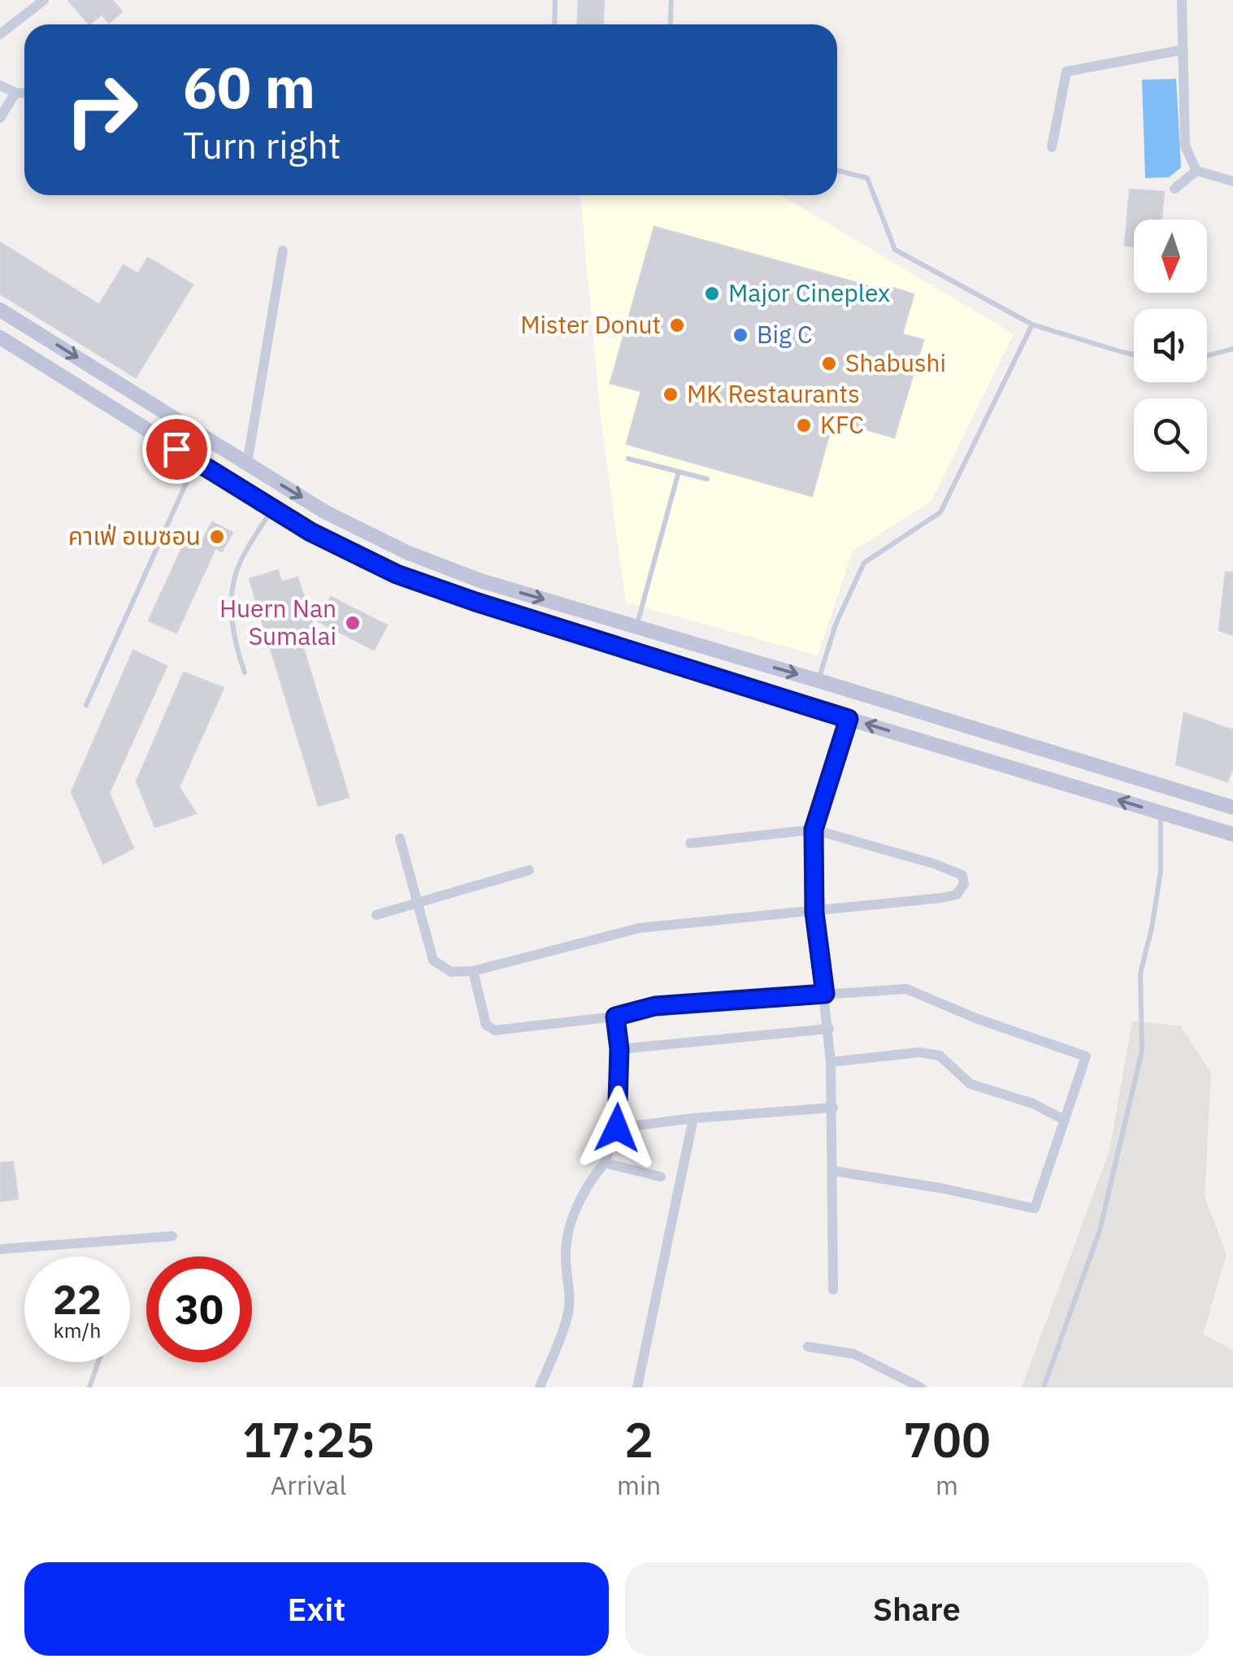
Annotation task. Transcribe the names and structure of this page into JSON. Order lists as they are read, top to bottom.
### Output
{
  "places": [
    "Major Cineplex",
    "Mister Donut",
    "Big C",
    "Shabushi",
    "MK Restaurants",
    "KFC",
    "คาเฟ่ อเมซอน",
    "Huern Nan Sumalai"
  ],
  "north": "bottom",
  "page": {
    "turn": ["60 m", "Turn right"],
    "speed": "22 km/h",
    "limit": "30",
    "eta": [
      "17:25",
      "Arrival",
      "2",
      "min",
      "700",
      "m"
    ],
    "buttons": ["Exit", "Share"]
  }
}
